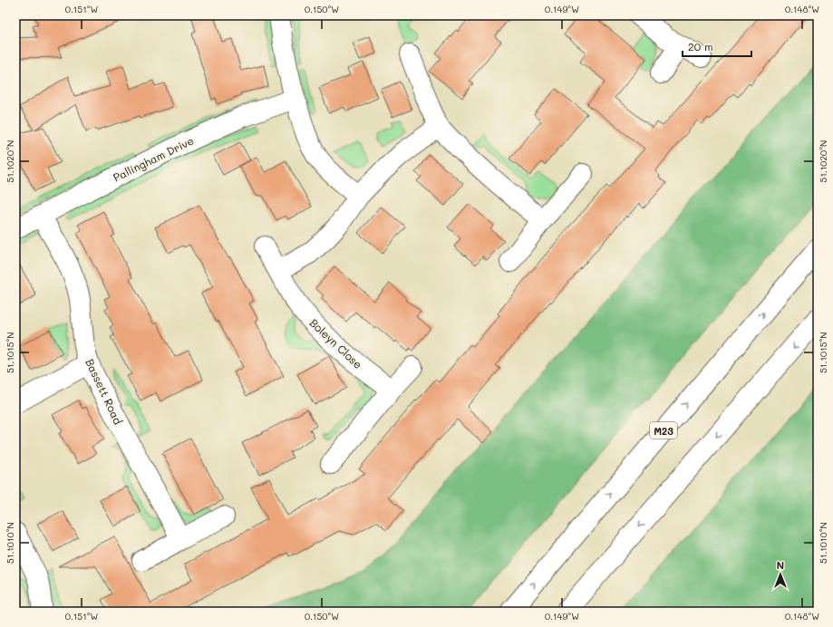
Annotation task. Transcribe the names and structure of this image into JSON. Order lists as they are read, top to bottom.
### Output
{
  "streets": {
    "main road": [
      "Pallingham Drive",
      "Boleyn Close",
      "Bassett Road",
      "M23"
    ]
  },
  "crossings": [
    ["Pallingham Drive", "Bassett Road"]
  ],
  "scale_bar": "20 m",
  "north": "top",
  "coordinates": [
    "0.151°W",
    "0.150°W",
    "0.149°W",
    "0.148°W",
    "51.1020°N",
    "51.1015°N",
    "51.1010°N"
  ]
}
